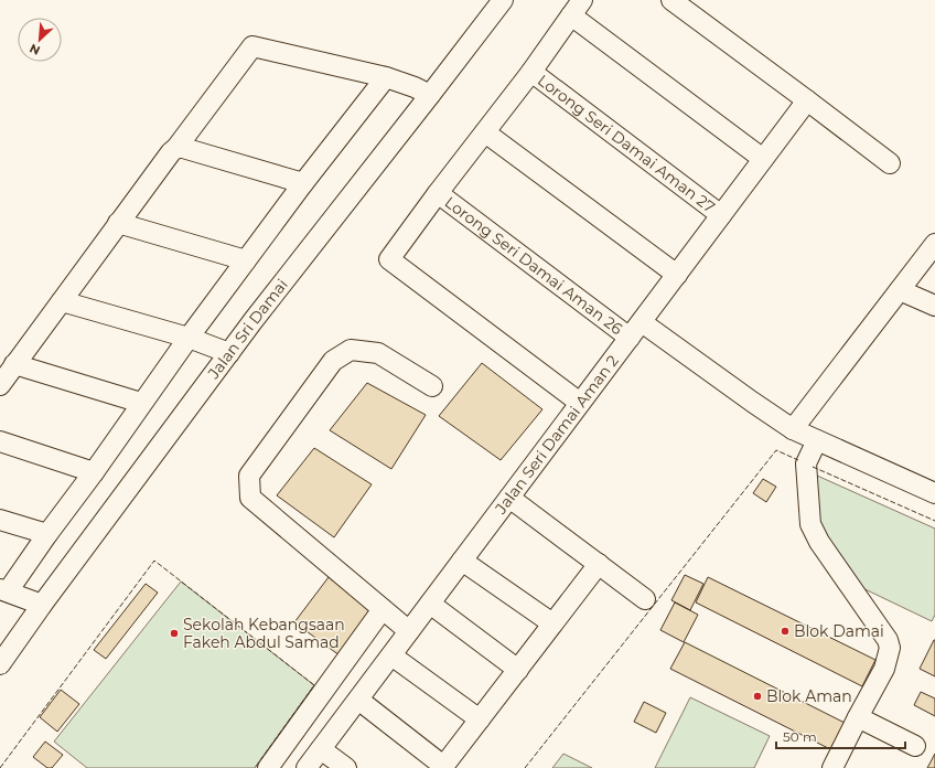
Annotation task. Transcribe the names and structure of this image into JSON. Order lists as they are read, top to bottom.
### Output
{
  "streets": {
    "street": [
      "Lorong Seri Damai Aman 27",
      "Lorong Seri Damai Aman 26",
      "Jalan Sri Damai",
      "Jalan Seri Damai Aman 2"
    ]
  },
  "crossings": [
    ["Lorong Seri Damai Aman 27", "Jalan Seri Damai Aman 2"],
    ["Lorong Seri Damai Aman 26", "Jalan Seri Damai Aman 2"]
  ],
  "places": ["Blok Damai", "Sekolah Kebangsaan Fakeh Abdul Samad", "Blok Aman"],
  "scale_bar": "50 m",
  "north": "bottom left"
}
